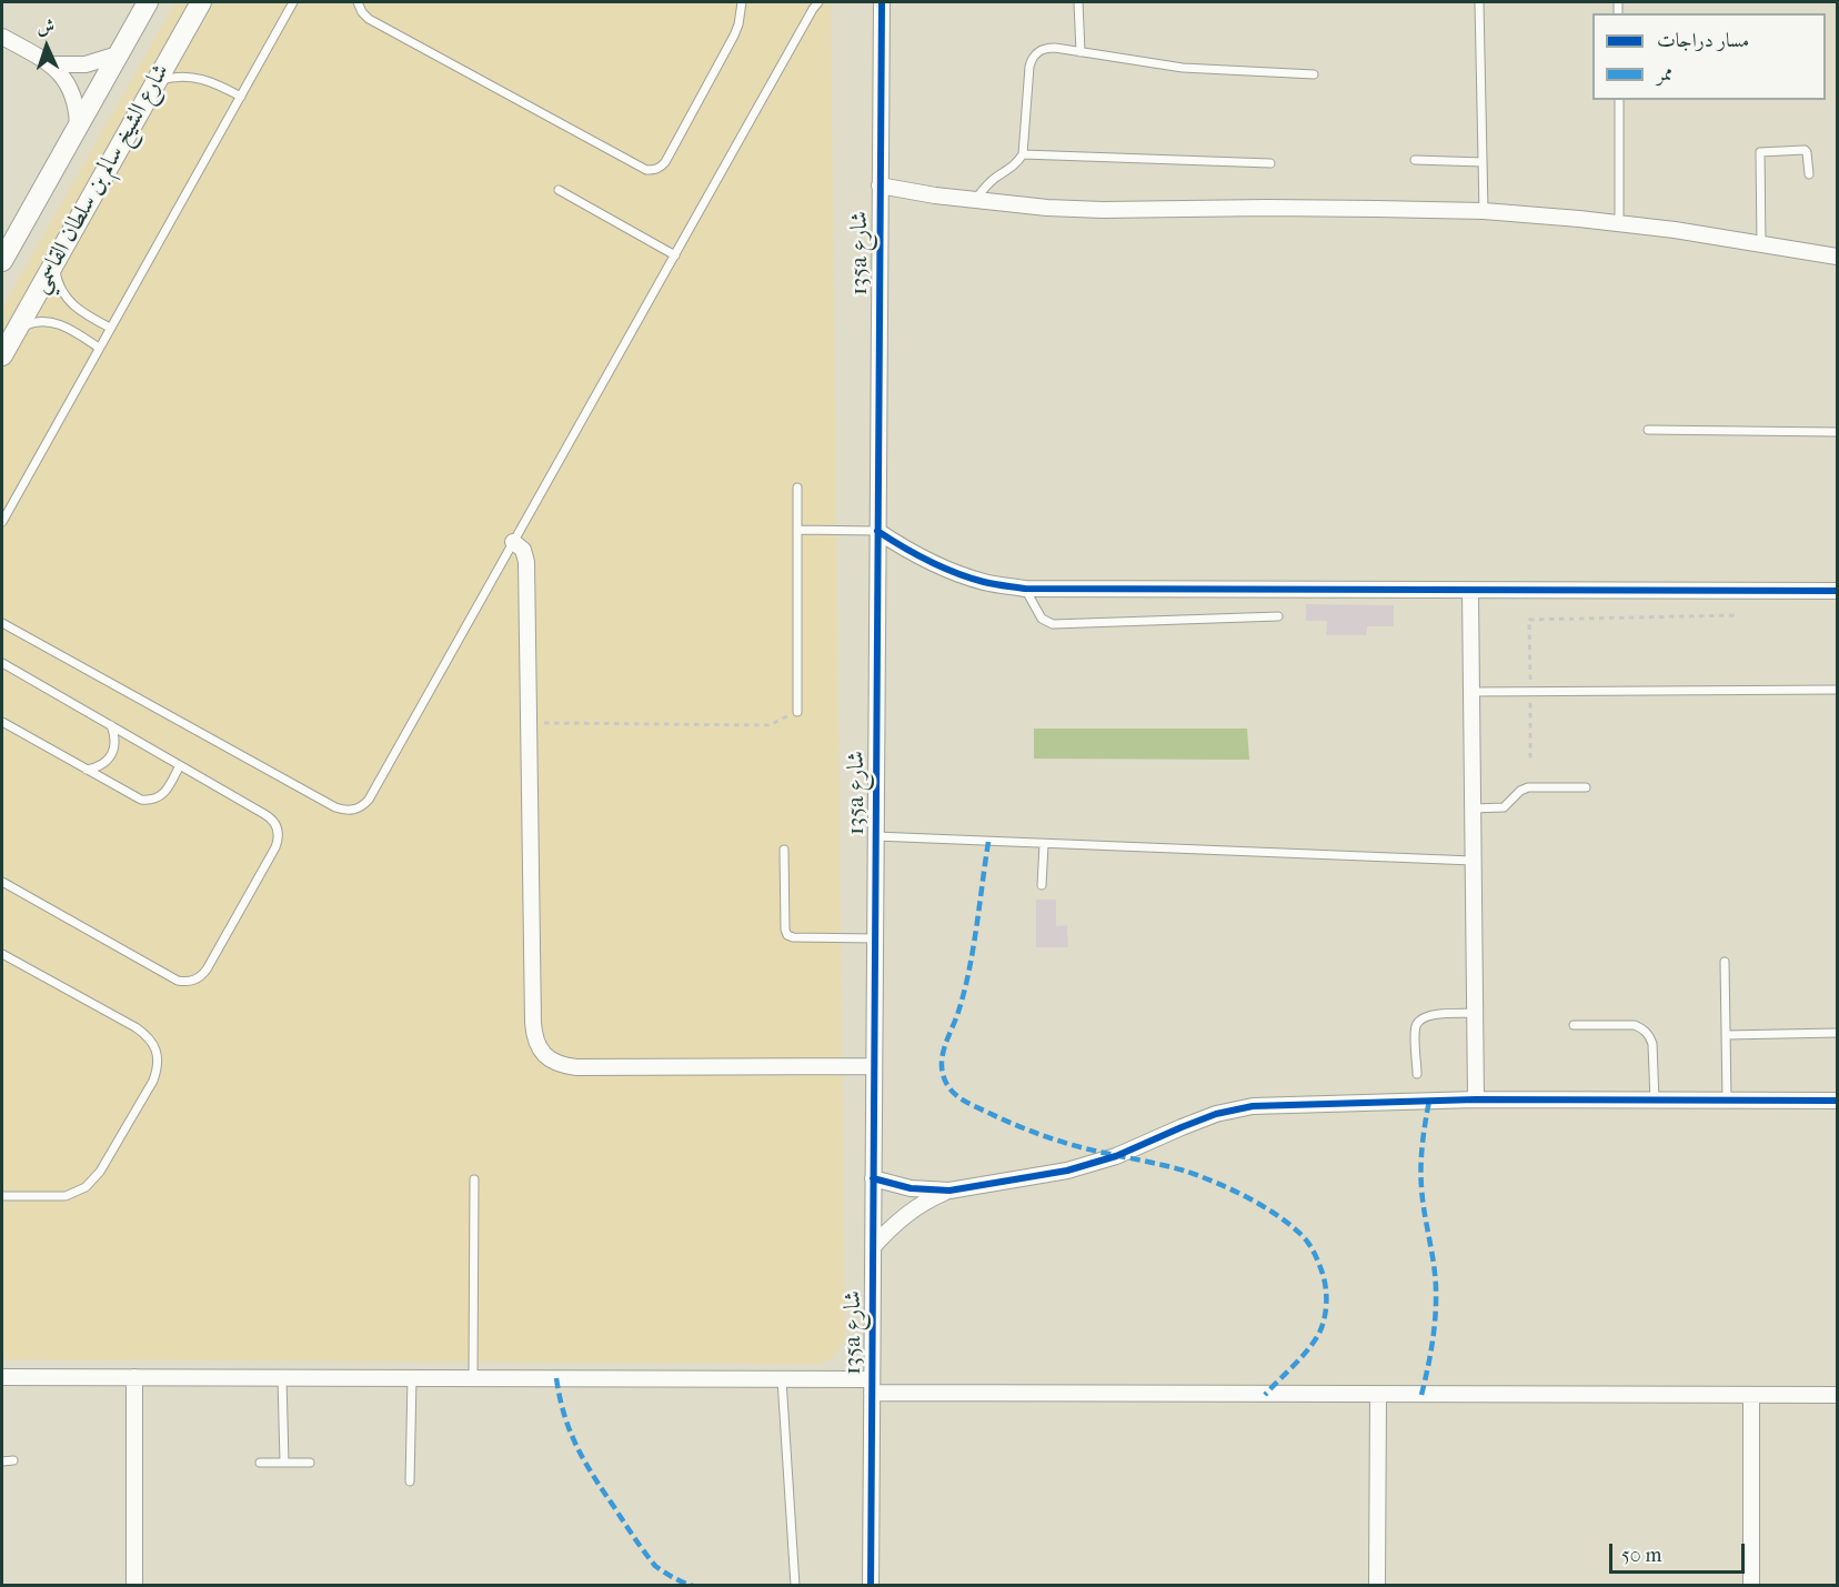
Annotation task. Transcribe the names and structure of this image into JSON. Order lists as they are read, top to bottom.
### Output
{
  "streets": {
    "street": ["شارع الشيخ سالم بن سلطان القاسمي", "135a شارع"]
  },
  "legend": ["مسار دراجات", "ممر"],
  "scale_bar": "50 m",
  "north": "top"
}
